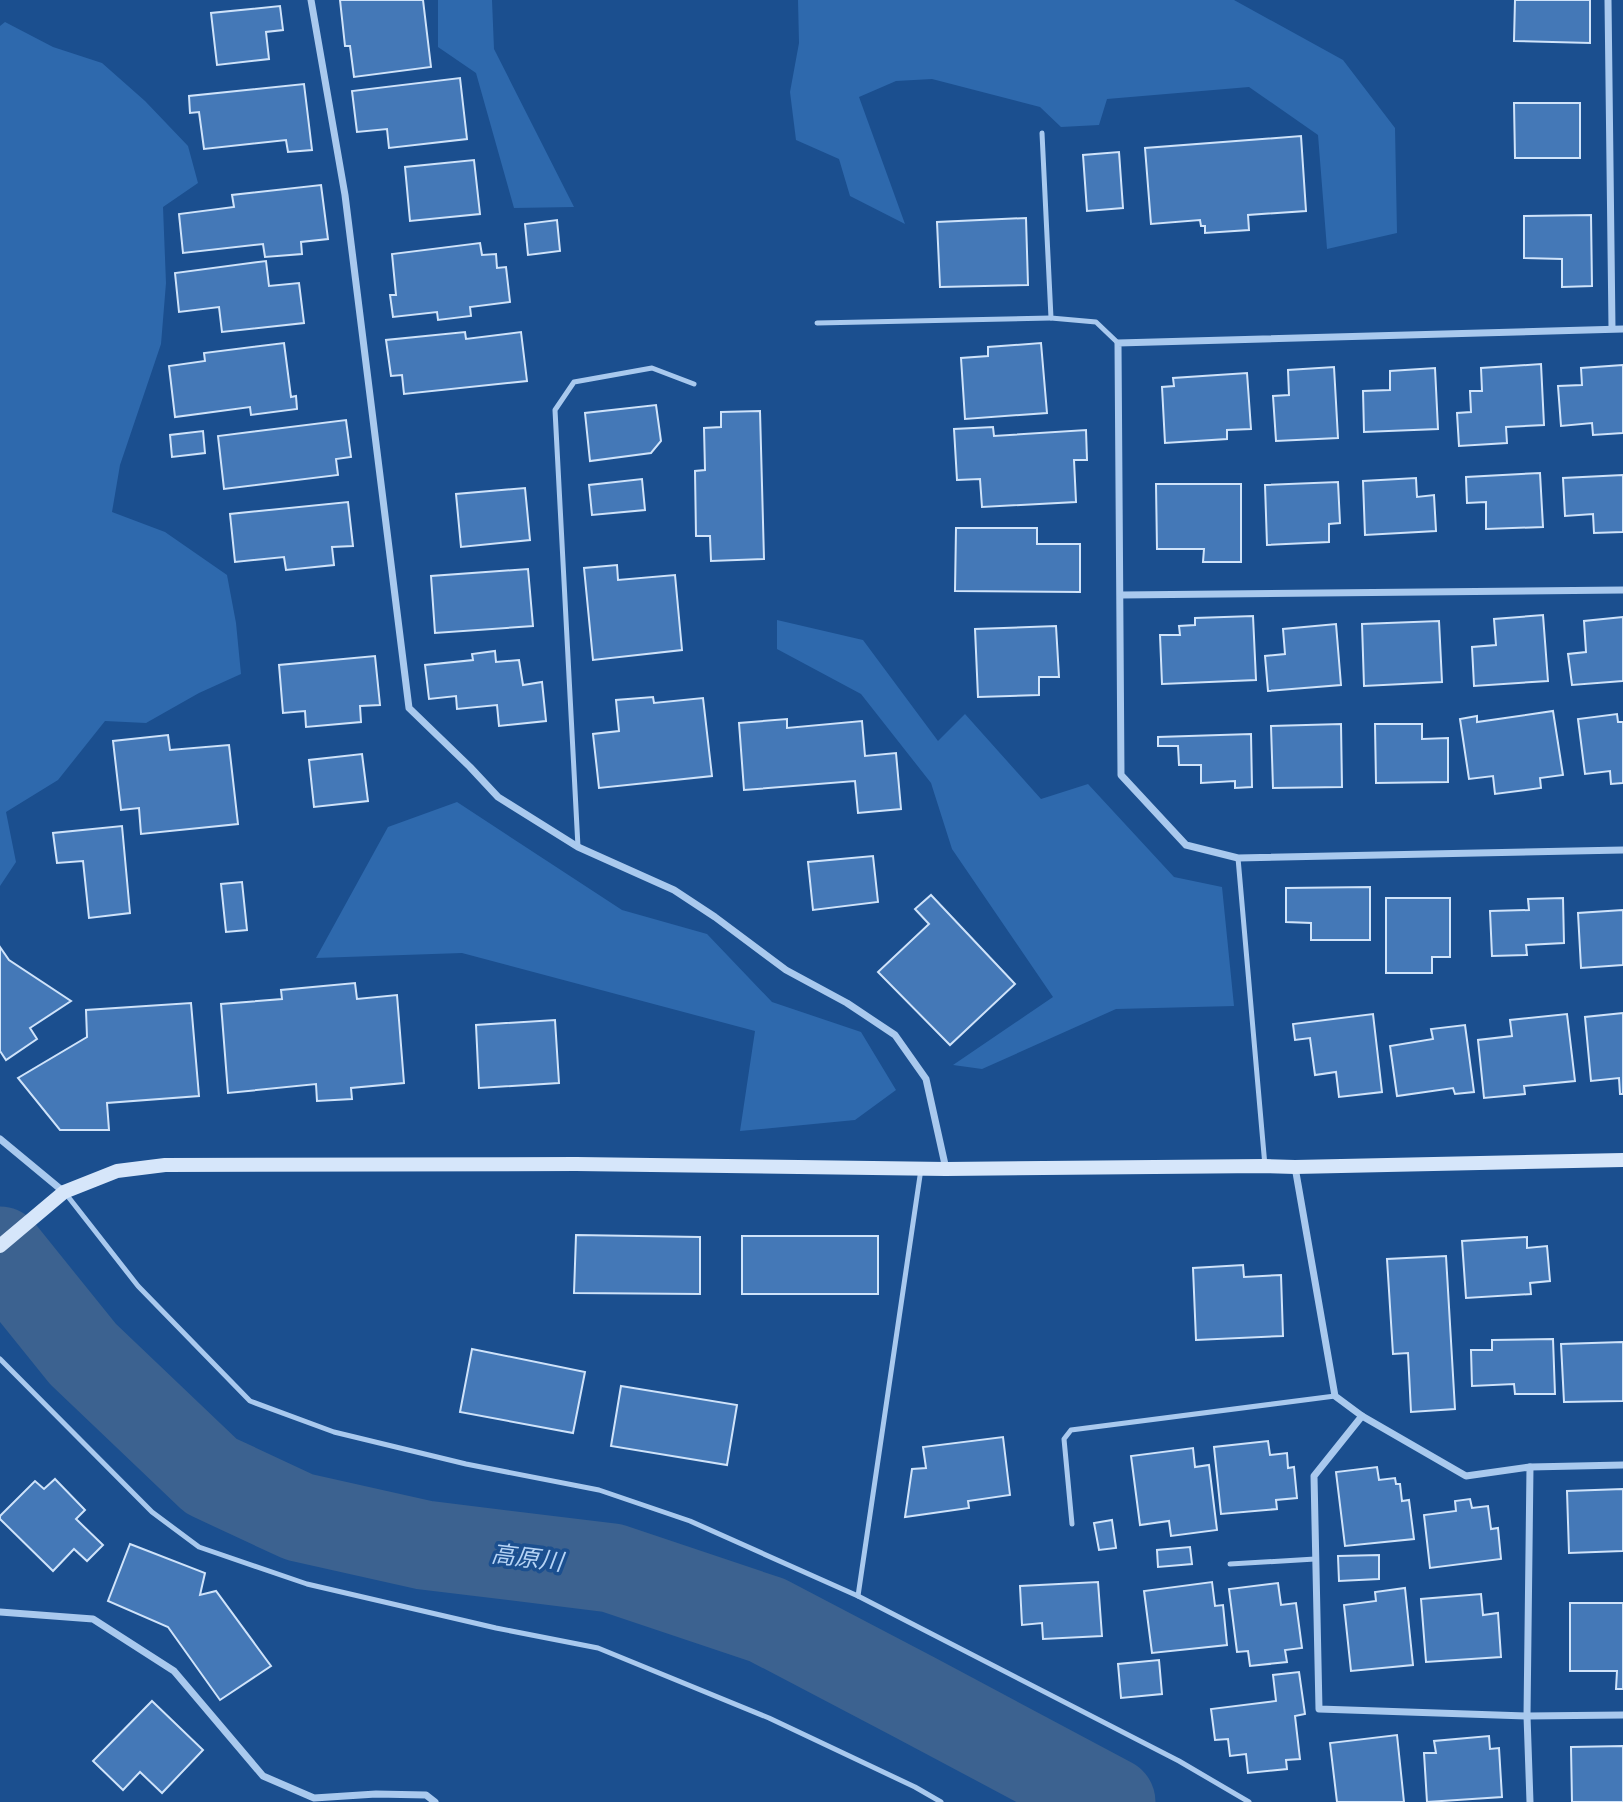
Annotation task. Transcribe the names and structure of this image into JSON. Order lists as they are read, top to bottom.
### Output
{
  "water": ["高原川"]
}
